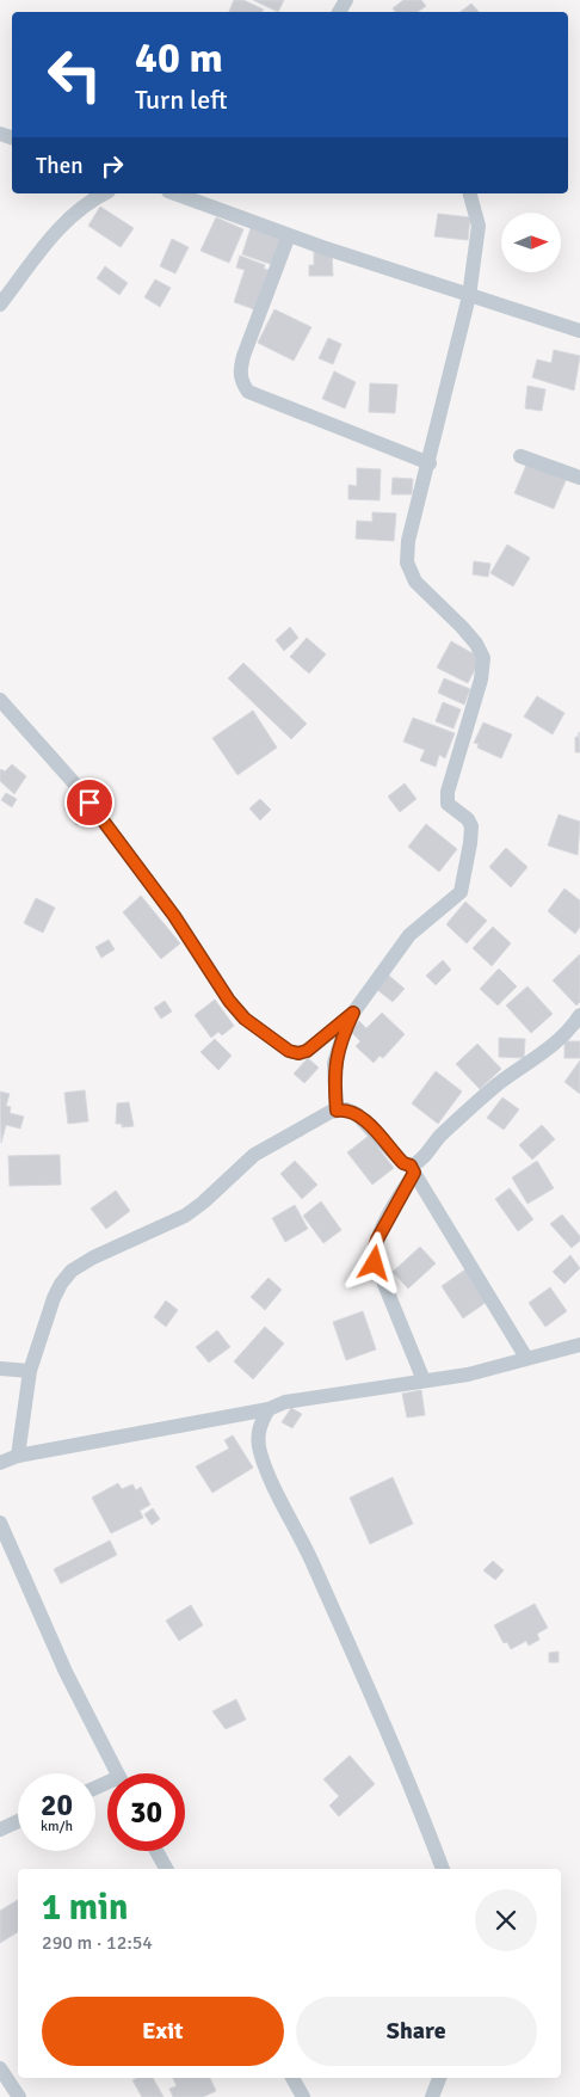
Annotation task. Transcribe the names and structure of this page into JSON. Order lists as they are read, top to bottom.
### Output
{
  "north": "right",
  "page": {
    "turn": ["40 m", "Turn left"],
    "then": "Then",
    "speed": "20 km/h",
    "limit": "30",
    "heading": ["1 min", "290 m · 12:54"],
    "buttons": ["Exit", "Share"]
  }
}
